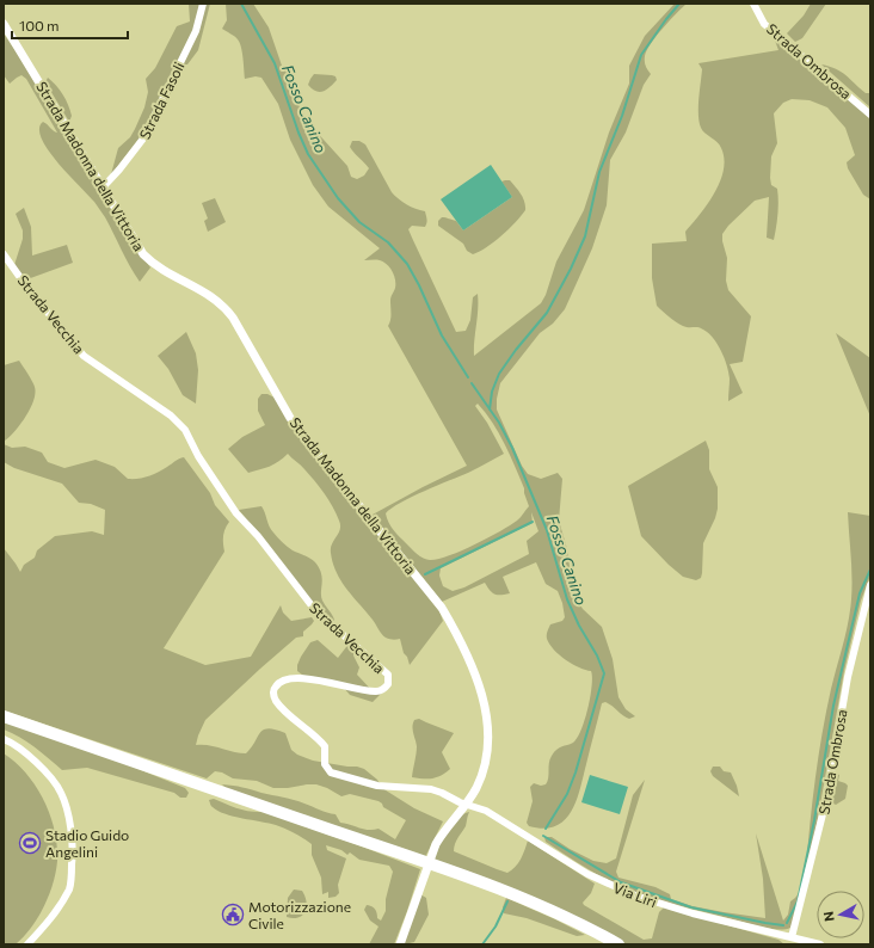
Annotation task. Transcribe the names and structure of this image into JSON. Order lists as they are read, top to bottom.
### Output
{
  "streets": {
    "street": [
      "Strada Ombrosa",
      "Strada Fasoli",
      "Strada Madonna della Vittoria",
      "Strada Vecchia",
      "Via Liri"
    ]
  },
  "crossings": [
    ["Strada Ombrosa", "Via Liri"],
    ["Strada Fasoli", "Strada Madonna della Vittoria"],
    ["Strada Madonna della Vittoria", "Strada Vecchia"],
    ["Strada Madonna della Vittoria", "Via Liri"],
    ["Strada Vecchia", "Via Liri"]
  ],
  "water": ["Fosso Canino"],
  "places": {
    "sports": ["Stadio Guido Angelini"],
    "public building": ["Motorizzazione Civile"]
  },
  "scale_bar": "100 m",
  "north": "left"
}
